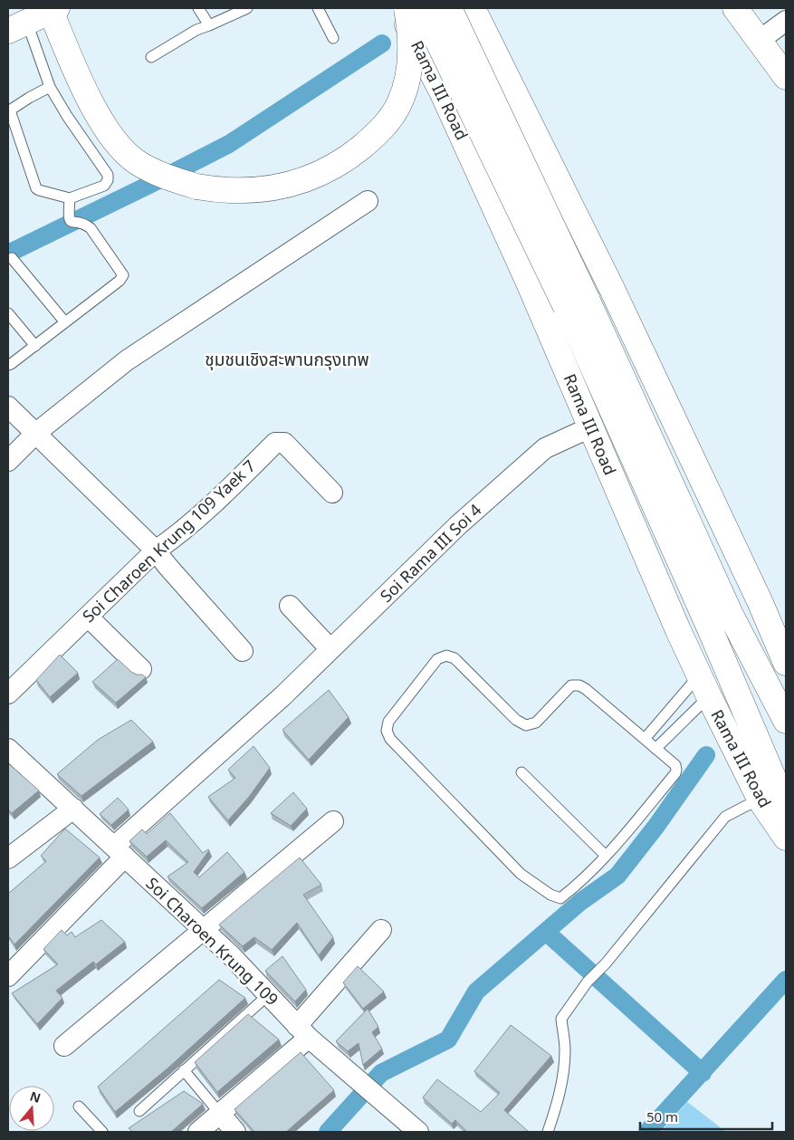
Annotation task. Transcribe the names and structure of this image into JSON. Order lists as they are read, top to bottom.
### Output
{
  "streets": {
    "main road": ["Rama III Road"],
    "street": ["Soi Charoen Krung 109 Yaek 7", "Soi Rama III Soi 4", "Soi Charoen Krung 109"]
  },
  "crossings": [
    ["Rama III Road", "Soi Rama III Soi 4"],
    ["Soi Rama III Soi 4", "Soi Charoen Krung 109"]
  ],
  "districts": ["ชุมชนเชิงสะพานกรุงเทพ"],
  "scale_bar": "50 m",
  "north": "top"
}
